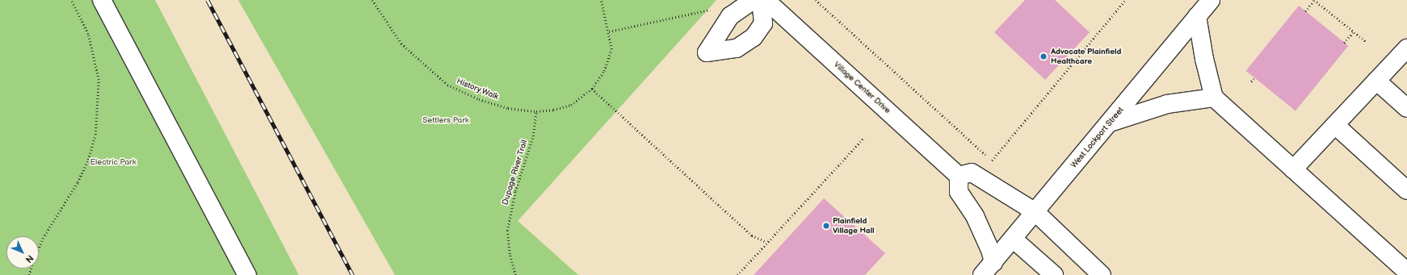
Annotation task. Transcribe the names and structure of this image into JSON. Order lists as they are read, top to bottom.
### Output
{
  "streets": {
    "street": ["Village Center Drive", "West Lockport Street"],
    "path": ["History Walk", "Dupage River Trail"]
  },
  "crossings": [
    ["History Walk", "Dupage River Trail"]
  ],
  "parks": ["Settlers Park", "Electric Park"],
  "places": ["Advocate Plainfield Healthcare", "Plainfield Village Hall"],
  "north": "bottom right"
}
